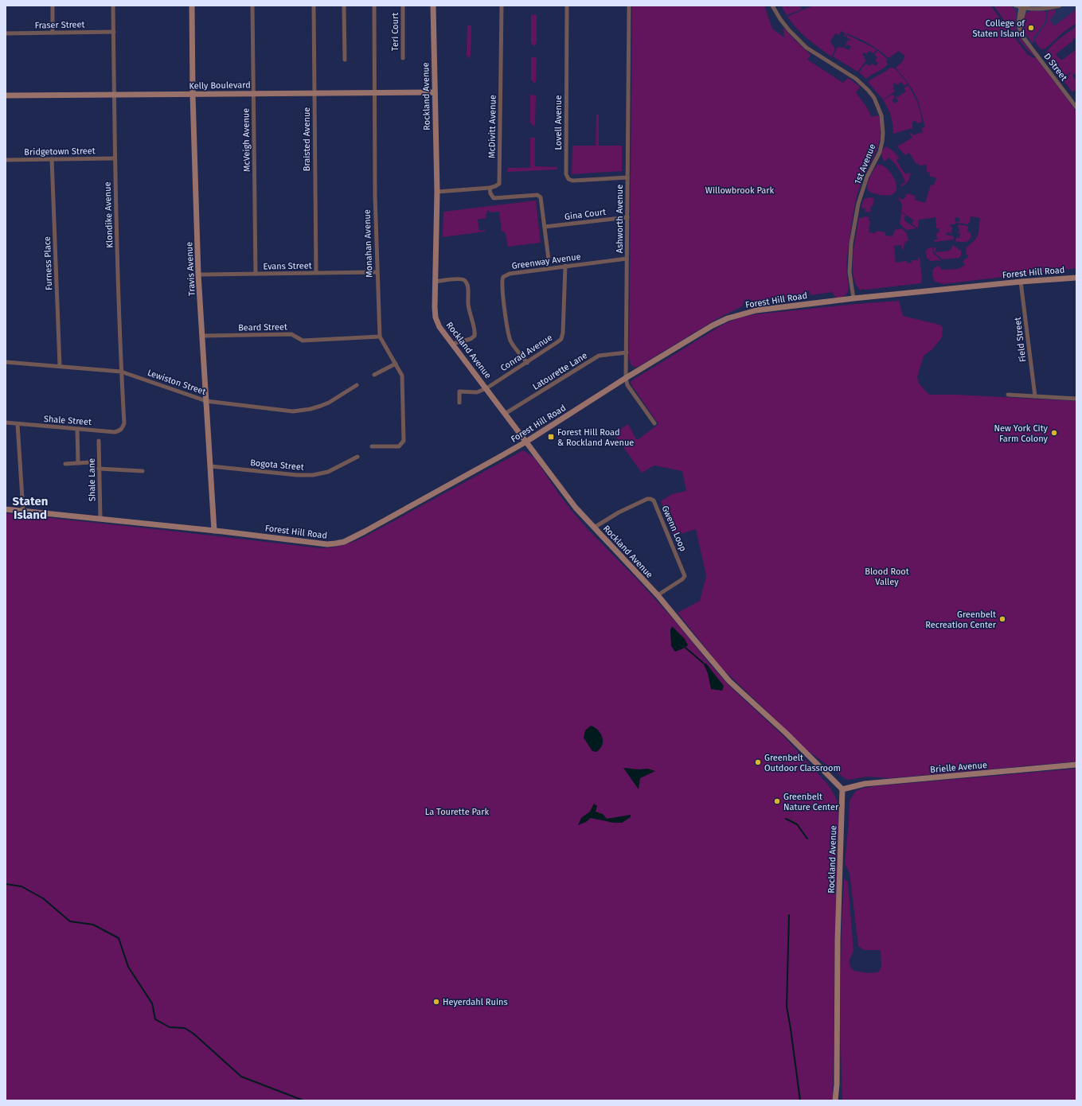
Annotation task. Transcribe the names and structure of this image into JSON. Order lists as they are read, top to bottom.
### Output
{
  "streets": {
    "street": [
      "Fraser Street",
      "Teri Court",
      "D Street",
      "Kelly Boulevard",
      "Rockland Avenue",
      "Lovell Avenue",
      "McDivitt Avenue",
      "Braisted Avenue",
      "McVeigh Avenue",
      "Bridgetown Street",
      "1st Avenue",
      "Gina Court",
      "Klondike Avenue",
      "Ashworth Avenue",
      "Monahan Avenue",
      "Greenway Avenue",
      "Furness Place",
      "Evans Street",
      "Travis Avenue",
      "Forest Hill Road",
      "Beard Street",
      "Field Street",
      "Conrad Avenue",
      "Latourette Lane",
      "Lewiston Street",
      "Shale Street",
      "Bogota Street",
      "Shale Lane",
      "Gwenn Loop",
      "Brielle Avenue"
    ]
  },
  "crossings": [
    ["Fraser Street", "Klondike Avenue"],
    ["Kelly Boulevard", "Rockland Avenue"],
    ["Kelly Boulevard", "Braisted Avenue"],
    ["Kelly Boulevard", "McVeigh Avenue"],
    ["Kelly Boulevard", "Klondike Avenue"],
    ["Kelly Boulevard", "Monahan Avenue"],
    ["Kelly Boulevard", "Travis Avenue"],
    ["Rockland Avenue", "Forest Hill Road"],
    ["Rockland Avenue", "Conrad Avenue"],
    ["Rockland Avenue", "Latourette Lane"],
    ["Rockland Avenue", "Gwenn Loop"],
    ["Rockland Avenue", "Brielle Avenue"],
    ["Lovell Avenue", "Ashworth Avenue"],
    ["Braisted Avenue", "Evans Street"],
    ["McVeigh Avenue", "Evans Street"],
    ["Bridgetown Street", "Klondike Avenue"],
    ["Bridgetown Street", "Furness Place"],
    ["1st Avenue", "Forest Hill Road"],
    ["Gina Court", "Ashworth Avenue"],
    ["Klondike Avenue", "Lewiston Street"],
    ["Klondike Avenue", "Shale Street"],
    ["Ashworth Avenue", "Greenway Avenue"],
    ["Ashworth Avenue", "Forest Hill Road"],
    ["Ashworth Avenue", "Latourette Lane"],
    ["Monahan Avenue", "Evans Street"],
    ["Monahan Avenue", "Beard Street"],
    ["Greenway Avenue", "Conrad Avenue"],
    ["Furness Place", "Lewiston Street"],
    ["Evans Street", "Travis Avenue"],
    ["Travis Avenue", "Forest Hill Road"],
    ["Travis Avenue", "Beard Street"],
    ["Travis Avenue", "Lewiston Street"],
    ["Travis Avenue", "Bogota Street"],
    ["Forest Hill Road", "Field Street"],
    ["Forest Hill Road", "Shale Lane"]
  ],
  "districts": ["Staten Island"],
  "parks": ["Willowbrook Park", "Blood Root Valley", "La Tourette Park"],
  "places": {
    "other": [
      "College of Staten Island",
      "New York City Farm Colony",
      "Greenbelt Recreation Center",
      "Greenbelt Outdoor Classroom",
      "Greenbelt Nature Center",
      "Heyerdahl Ruins"
    ],
    "transit": ["Forest Hill Road & Rockland Avenue"]
  }
}
